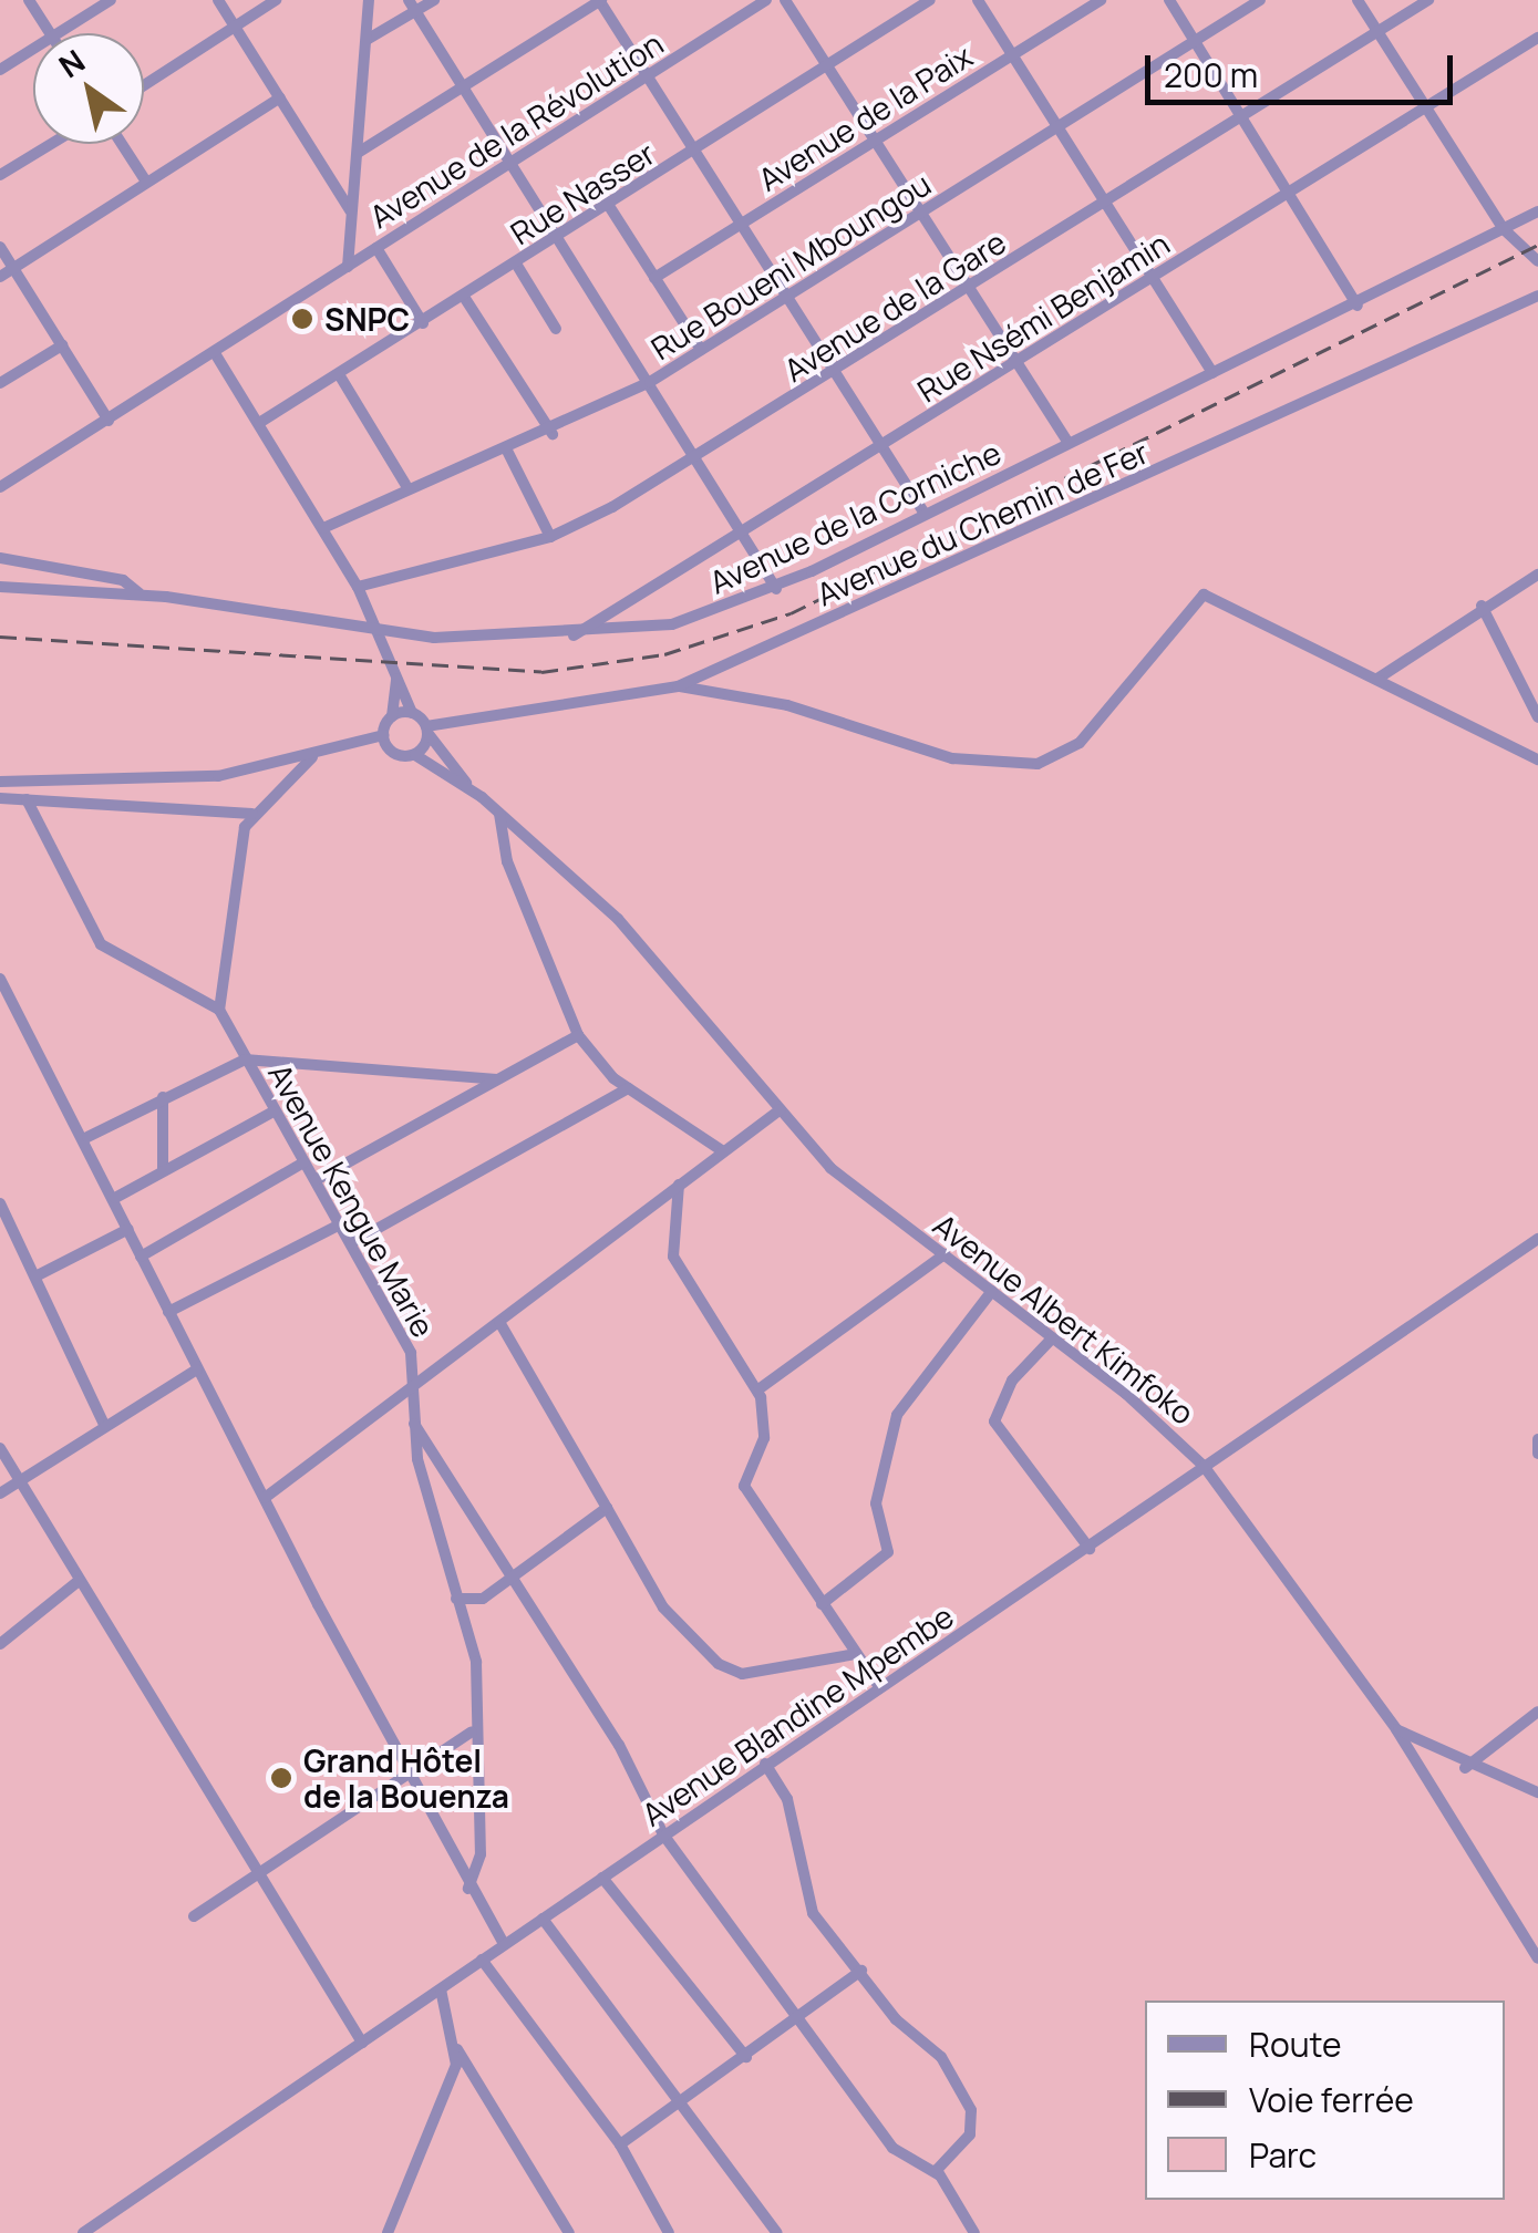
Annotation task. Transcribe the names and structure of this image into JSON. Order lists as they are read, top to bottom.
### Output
{
  "streets": {
    "street": [
      "Avenue de la Paix",
      "Avenue de la Révolution",
      "Rue Nasser",
      "Rue Boueni Mboungou",
      "Avenue de la Gare",
      "Rue Nsémi Benjamin",
      "Avenue de la Corniche",
      "Avenue du Chemin de Fer",
      "Avenue Kengue Marie",
      "Avenue Albert Kimfoko",
      "Avenue Blandine Mpembe"
    ]
  },
  "crossings": [
    ["Rue Nsémi Benjamin", "Avenue de la Corniche"],
    ["Avenue du Chemin de Fer", "Avenue Albert Kimfoko"],
    ["Avenue Albert Kimfoko", "Avenue Blandine Mpembe"]
  ],
  "places": ["SNPC", "Grand Hôtel de la Bouenza"],
  "legend": ["Route", "Voie ferrée", "Parc"],
  "scale_bar": "200 m",
  "north": "top left"
}
